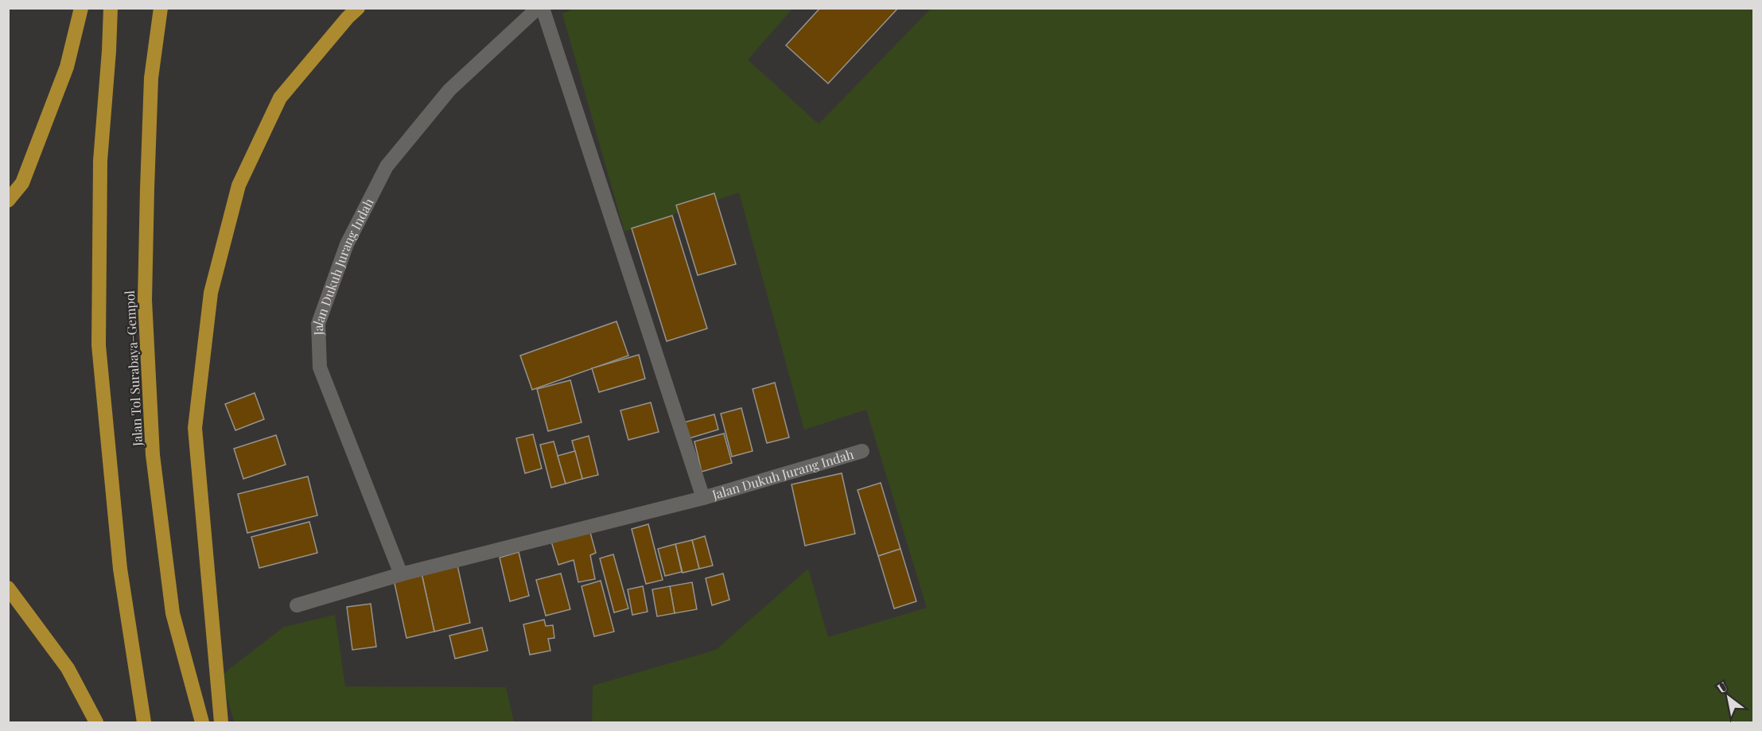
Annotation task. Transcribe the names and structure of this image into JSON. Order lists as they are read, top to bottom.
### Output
{
  "streets": {
    "highway": ["Jalan Tol Surabaya–Gempol"],
    "street": ["Jalan Dukuh Jurang Indah"]
  },
  "north": "top left"
}
